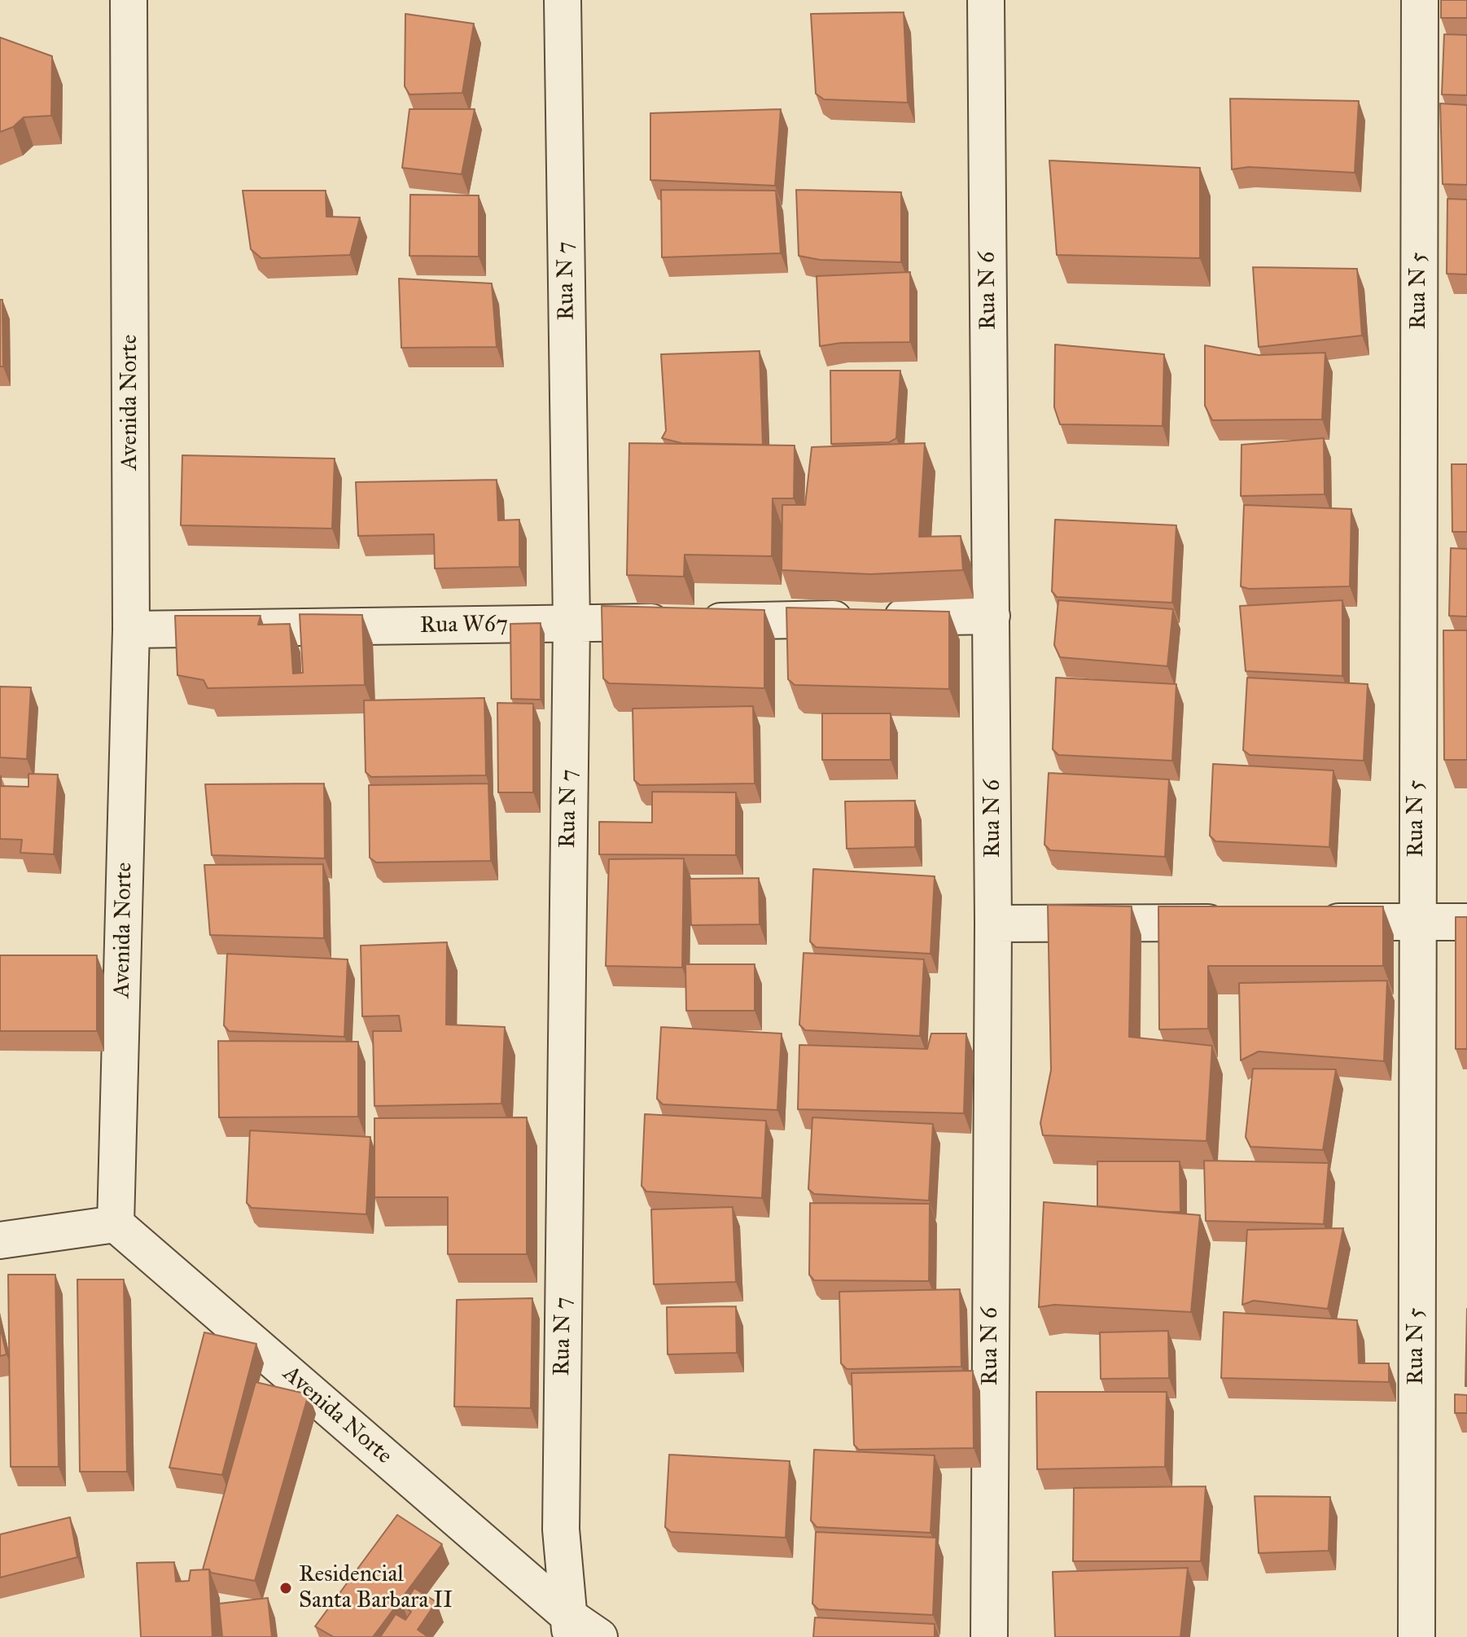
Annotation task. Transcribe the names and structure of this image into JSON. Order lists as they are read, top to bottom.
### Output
{
  "streets": {
    "street": [
      "Rua N 7",
      "Rua N 6",
      "Rua N 5",
      "Avenida Norte",
      "Rua W67"
    ]
  },
  "crossings": [
    ["Rua N 7", "Avenida Norte"],
    ["Rua N 7", "Rua W67"],
    ["Rua N 6", "Rua W67"],
    ["Avenida Norte", "Rua W67"]
  ],
  "places": ["Residencial Santa Barbara II"]
}
